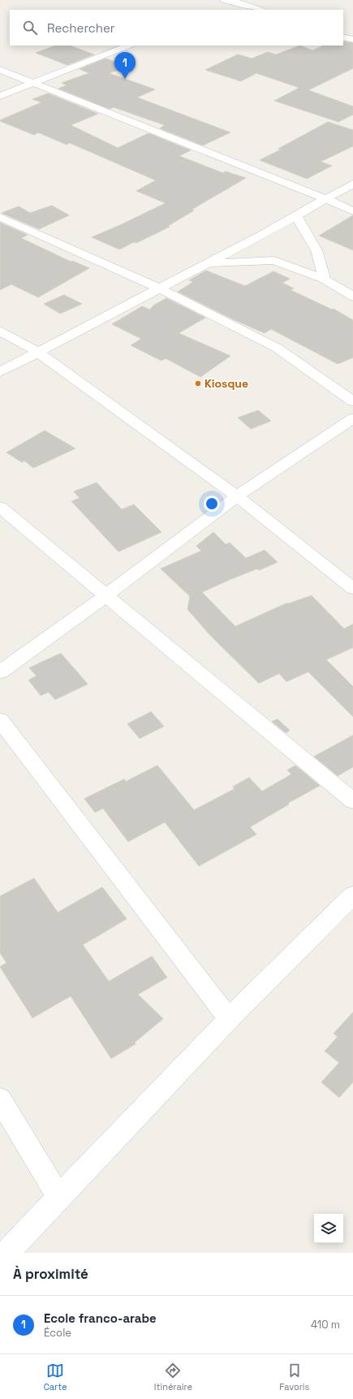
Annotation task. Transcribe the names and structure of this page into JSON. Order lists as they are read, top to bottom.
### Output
{
  "places": ["Kiosque"],
  "page": {
    "search": "Rechercher",
    "pins": "1",
    "heading": "À proximité",
    "list": [
      {
        "mark": "1",
        "name": "Ecole franco-arabe",
        "note": "École",
        "value": "410 m"
      }
    ],
    "nav": ["Carte", "Itinéraire", "Favoris"]
  }
}
